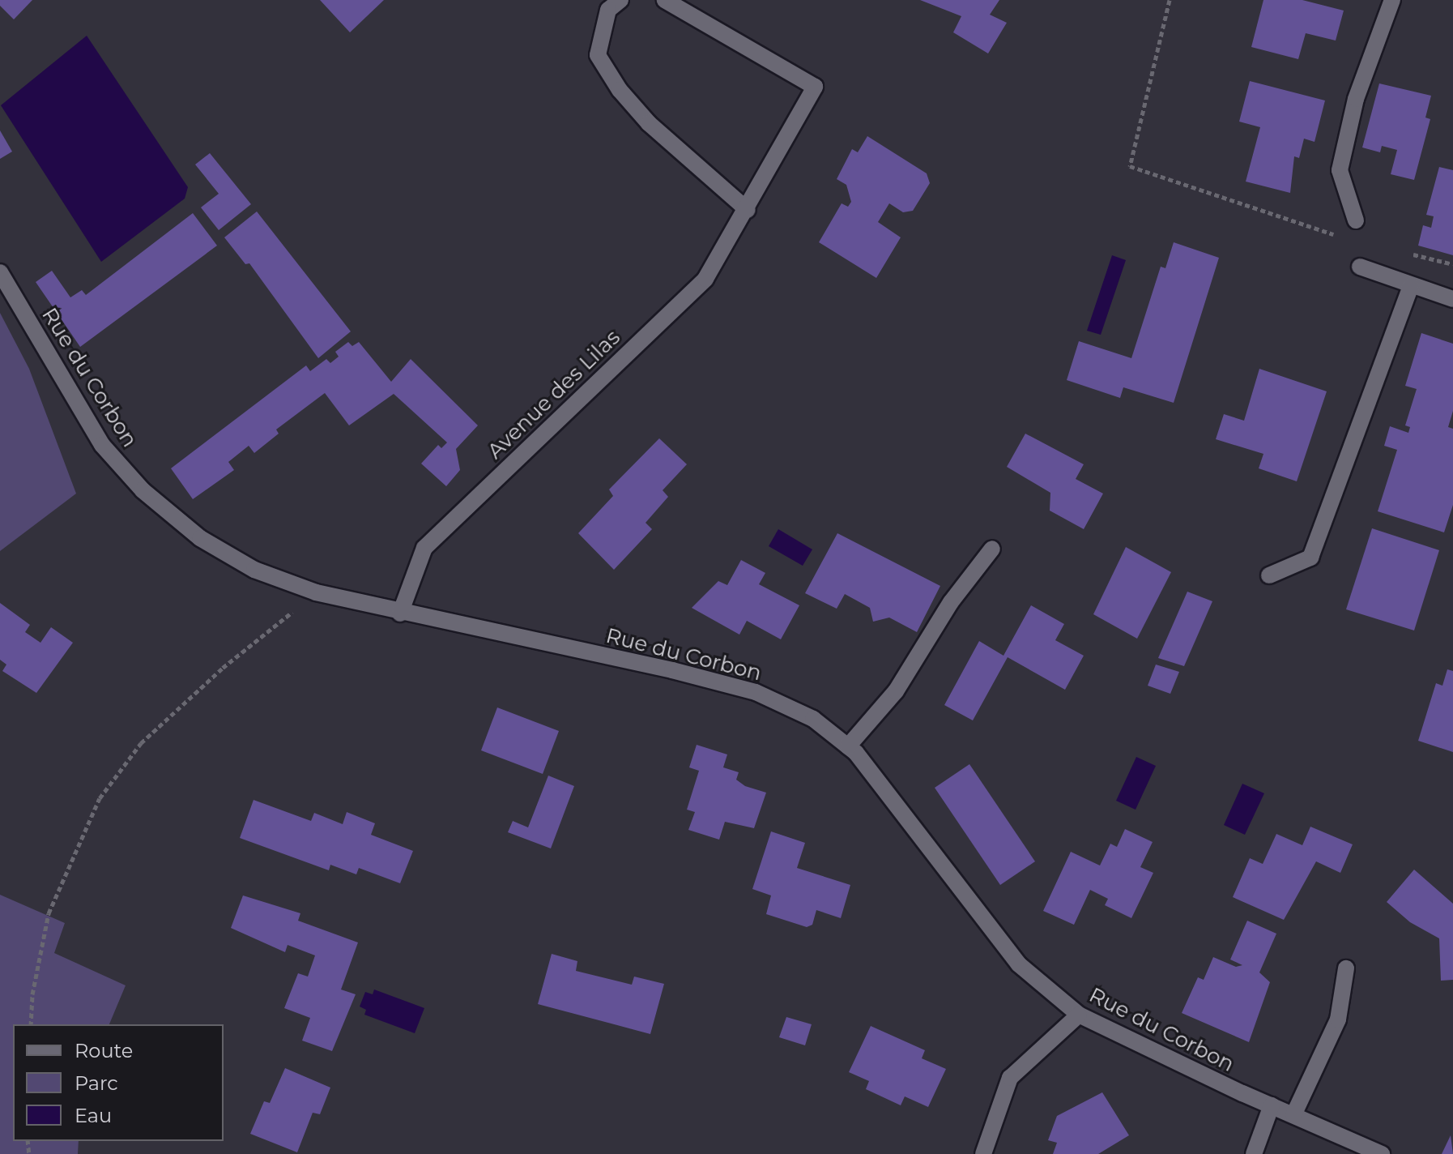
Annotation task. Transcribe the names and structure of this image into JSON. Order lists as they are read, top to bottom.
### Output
{
  "streets": {
    "street": ["Rue du Corbon", "Avenue des Lilas"]
  },
  "crossings": [
    ["Rue du Corbon", "Avenue des Lilas"]
  ],
  "legend": ["Route", "Parc", "Eau"]
}
